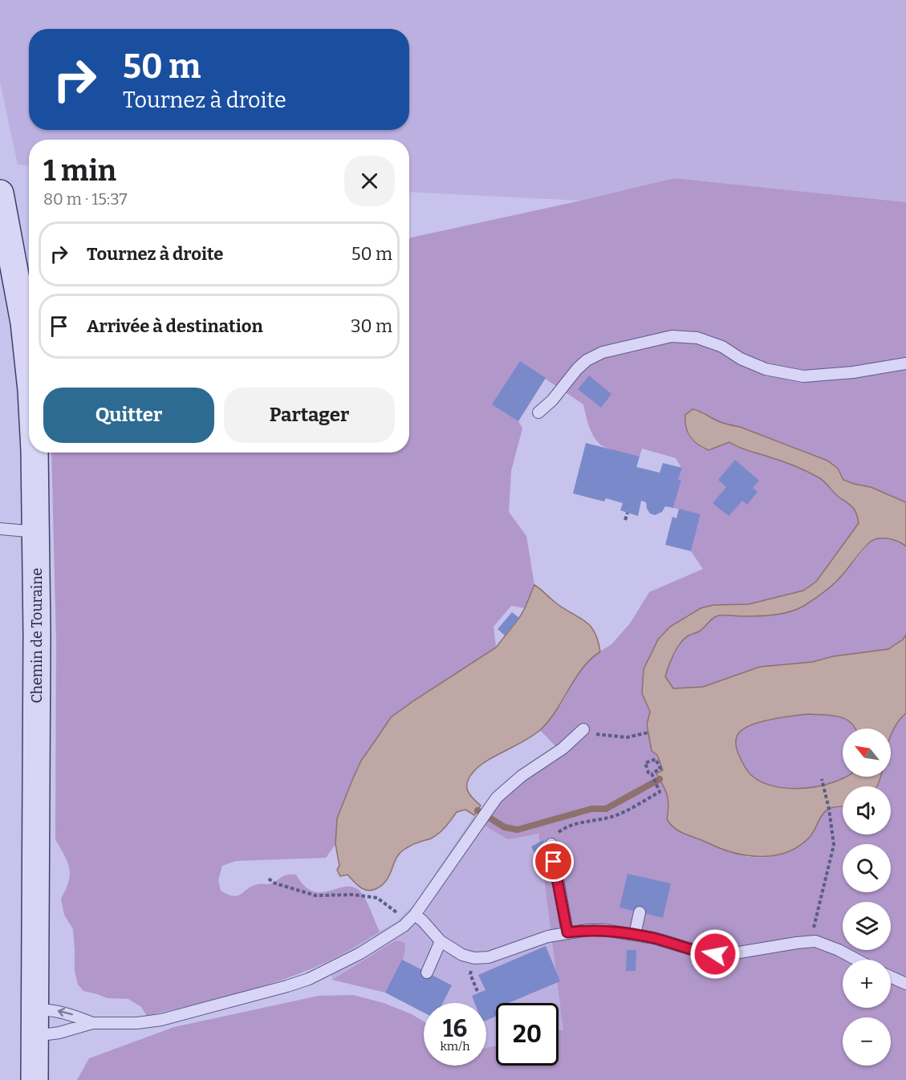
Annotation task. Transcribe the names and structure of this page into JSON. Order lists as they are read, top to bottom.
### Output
{
  "streets": {
    "street": ["Chemin de Touraine"]
  },
  "north": "top left",
  "page": {
    "turn": ["50 m", "Tournez à droite"],
    "heading": ["1 min", "80 m · 15:37"],
    "list": [
      {
        "name": "Tournez à droite",
        "value": "50 m"
      },
      {
        "name": "Arrivée à destination",
        "value": "30 m"
      }
    ],
    "buttons": ["Quitter", "Partager"],
    "map_buttons": ["+", "−"],
    "speed": "16 km/h",
    "limit": "20"
  }
}
